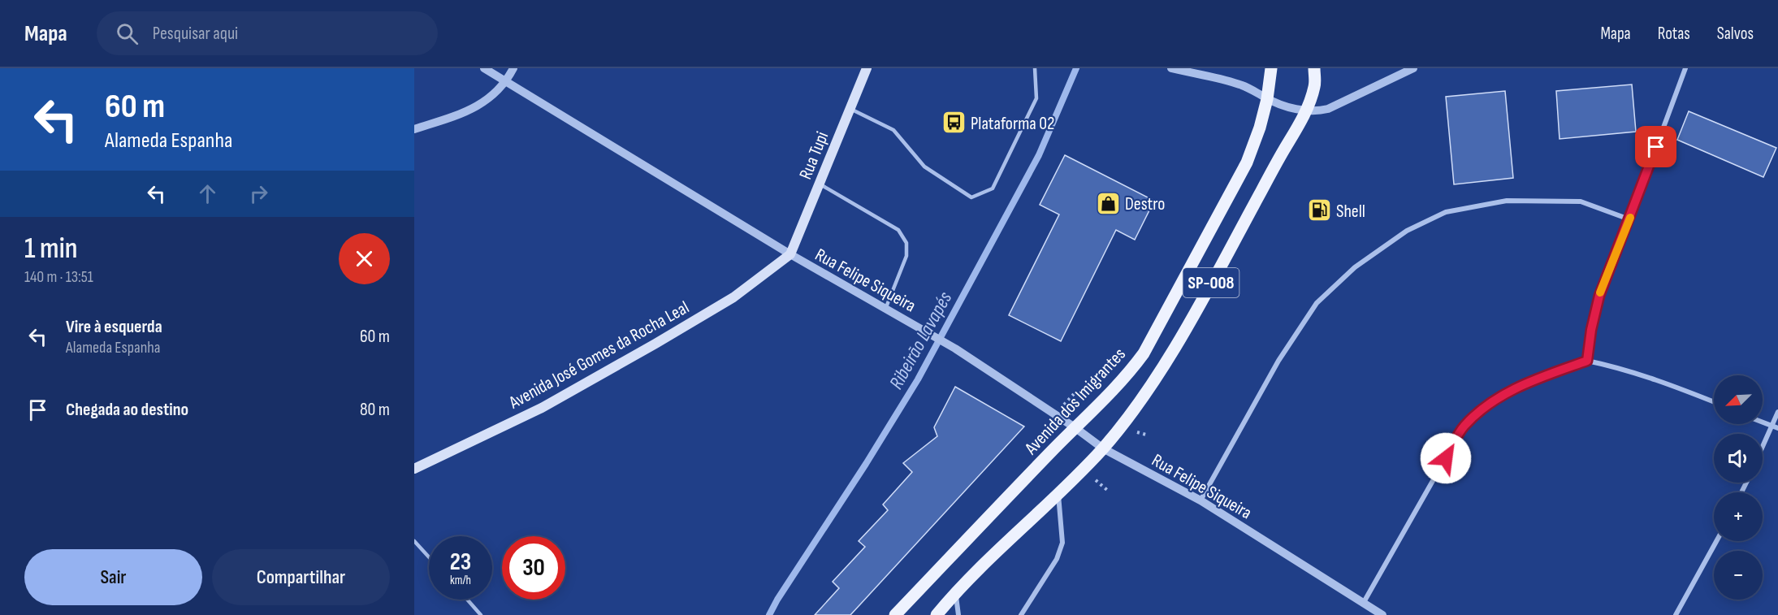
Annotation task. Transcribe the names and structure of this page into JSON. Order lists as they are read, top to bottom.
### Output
{
  "streets": {
    "main road": [
      "Rua Tupi",
      "SP-008",
      "Avenida José Gomes da Rocha Leal",
      "Avenida dos Imigrantes"
    ],
    "street": ["Rua Felipe Siqueira"]
  },
  "crossings": [
    ["Rua Tupi", "Rua Felipe Siqueira"],
    ["Rua Tupi", "Avenida José Gomes da Rocha Leal"],
    ["Rua Felipe Siqueira", "SP-008"],
    ["Rua Felipe Siqueira", "Avenida José Gomes da Rocha Leal"],
    ["Rua Felipe Siqueira", "Avenida dos Imigrantes"]
  ],
  "water": ["Ribeirão Lavapés"],
  "places": {
    "bus stop": ["Plataforma 02"],
    "shop": ["Destro"],
    "fuel station": ["Shell"]
  },
  "north": "bottom left",
  "page": {
    "header": "Mapa",
    "search": "Pesquisar aqui",
    "nav": ["Mapa", "Rotas", "Salvos"],
    "turn": ["60 m", "Alameda Espanha"],
    "heading": ["1 min", "140 m · 13:51"],
    "list": [
      {
        "name": "Vire à esquerda",
        "note": "Alameda Espanha",
        "value": "60 m"
      },
      {
        "name": "Chegada ao destino",
        "value": "80 m"
      }
    ],
    "map_buttons": ["+", "−"],
    "speed": "23 km/h",
    "limit": "30",
    "buttons": ["Sair", "Compartilhar"]
  }
}
